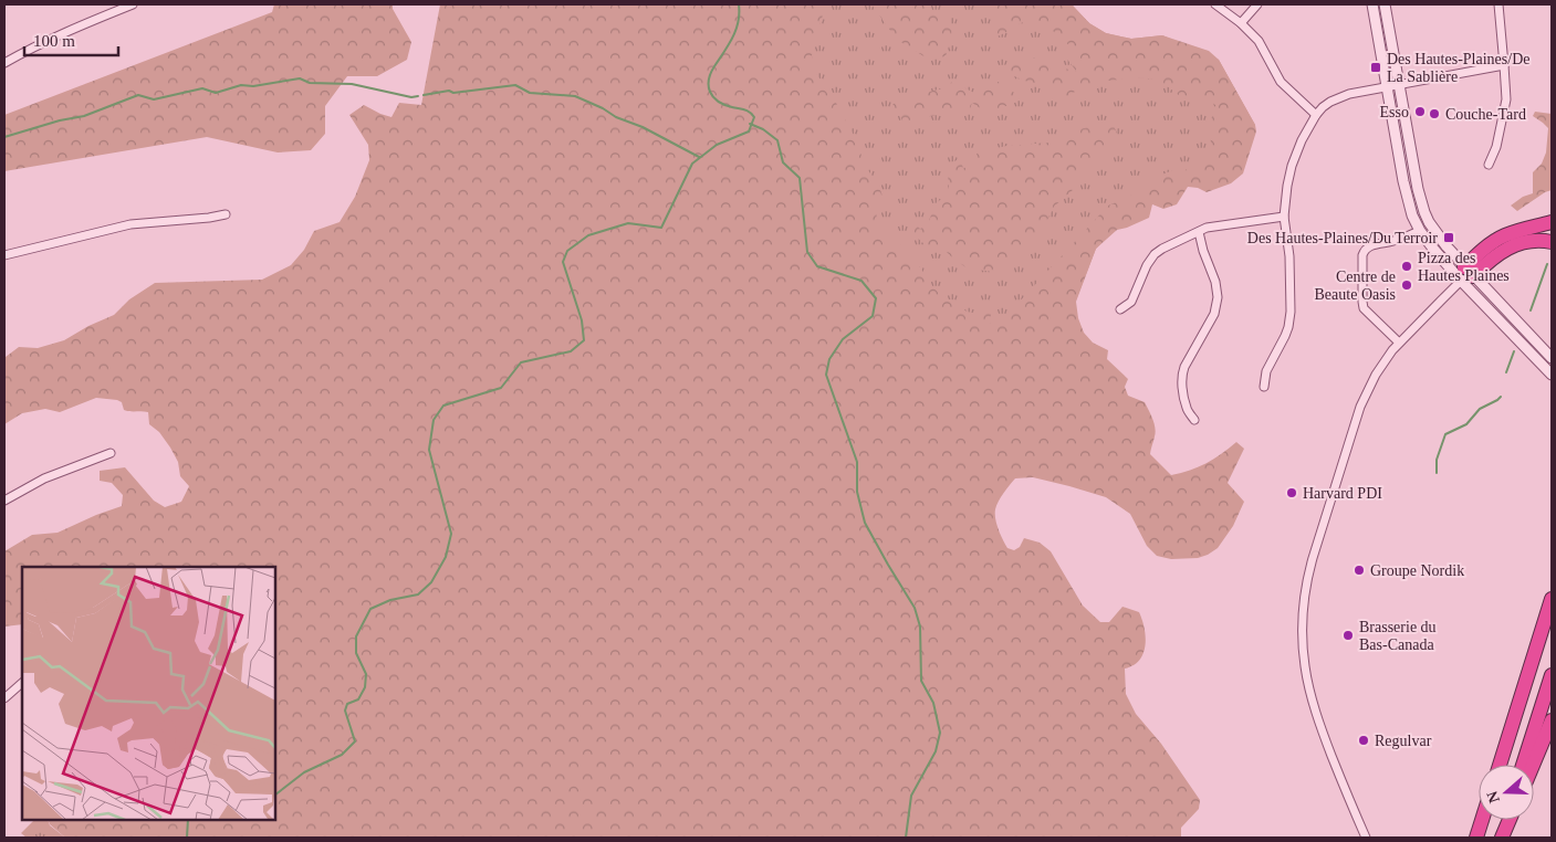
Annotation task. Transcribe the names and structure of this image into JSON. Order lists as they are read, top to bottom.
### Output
{
  "places": {
    "transit": ["Des Hautes-Plaines/De La Sablière", "Des Hautes-Plaines/Du Terroir"],
    "other": [
      "Esso",
      "Couche-Tard",
      "Pizza des Hautes Plaines",
      "Centre de Beaute Oasis",
      "Harvard PDI",
      "Groupe Nordik",
      "Brasserie du Bas-Canada",
      "Regulvar"
    ]
  },
  "scale_bar": "100 m",
  "north": "left"
}
